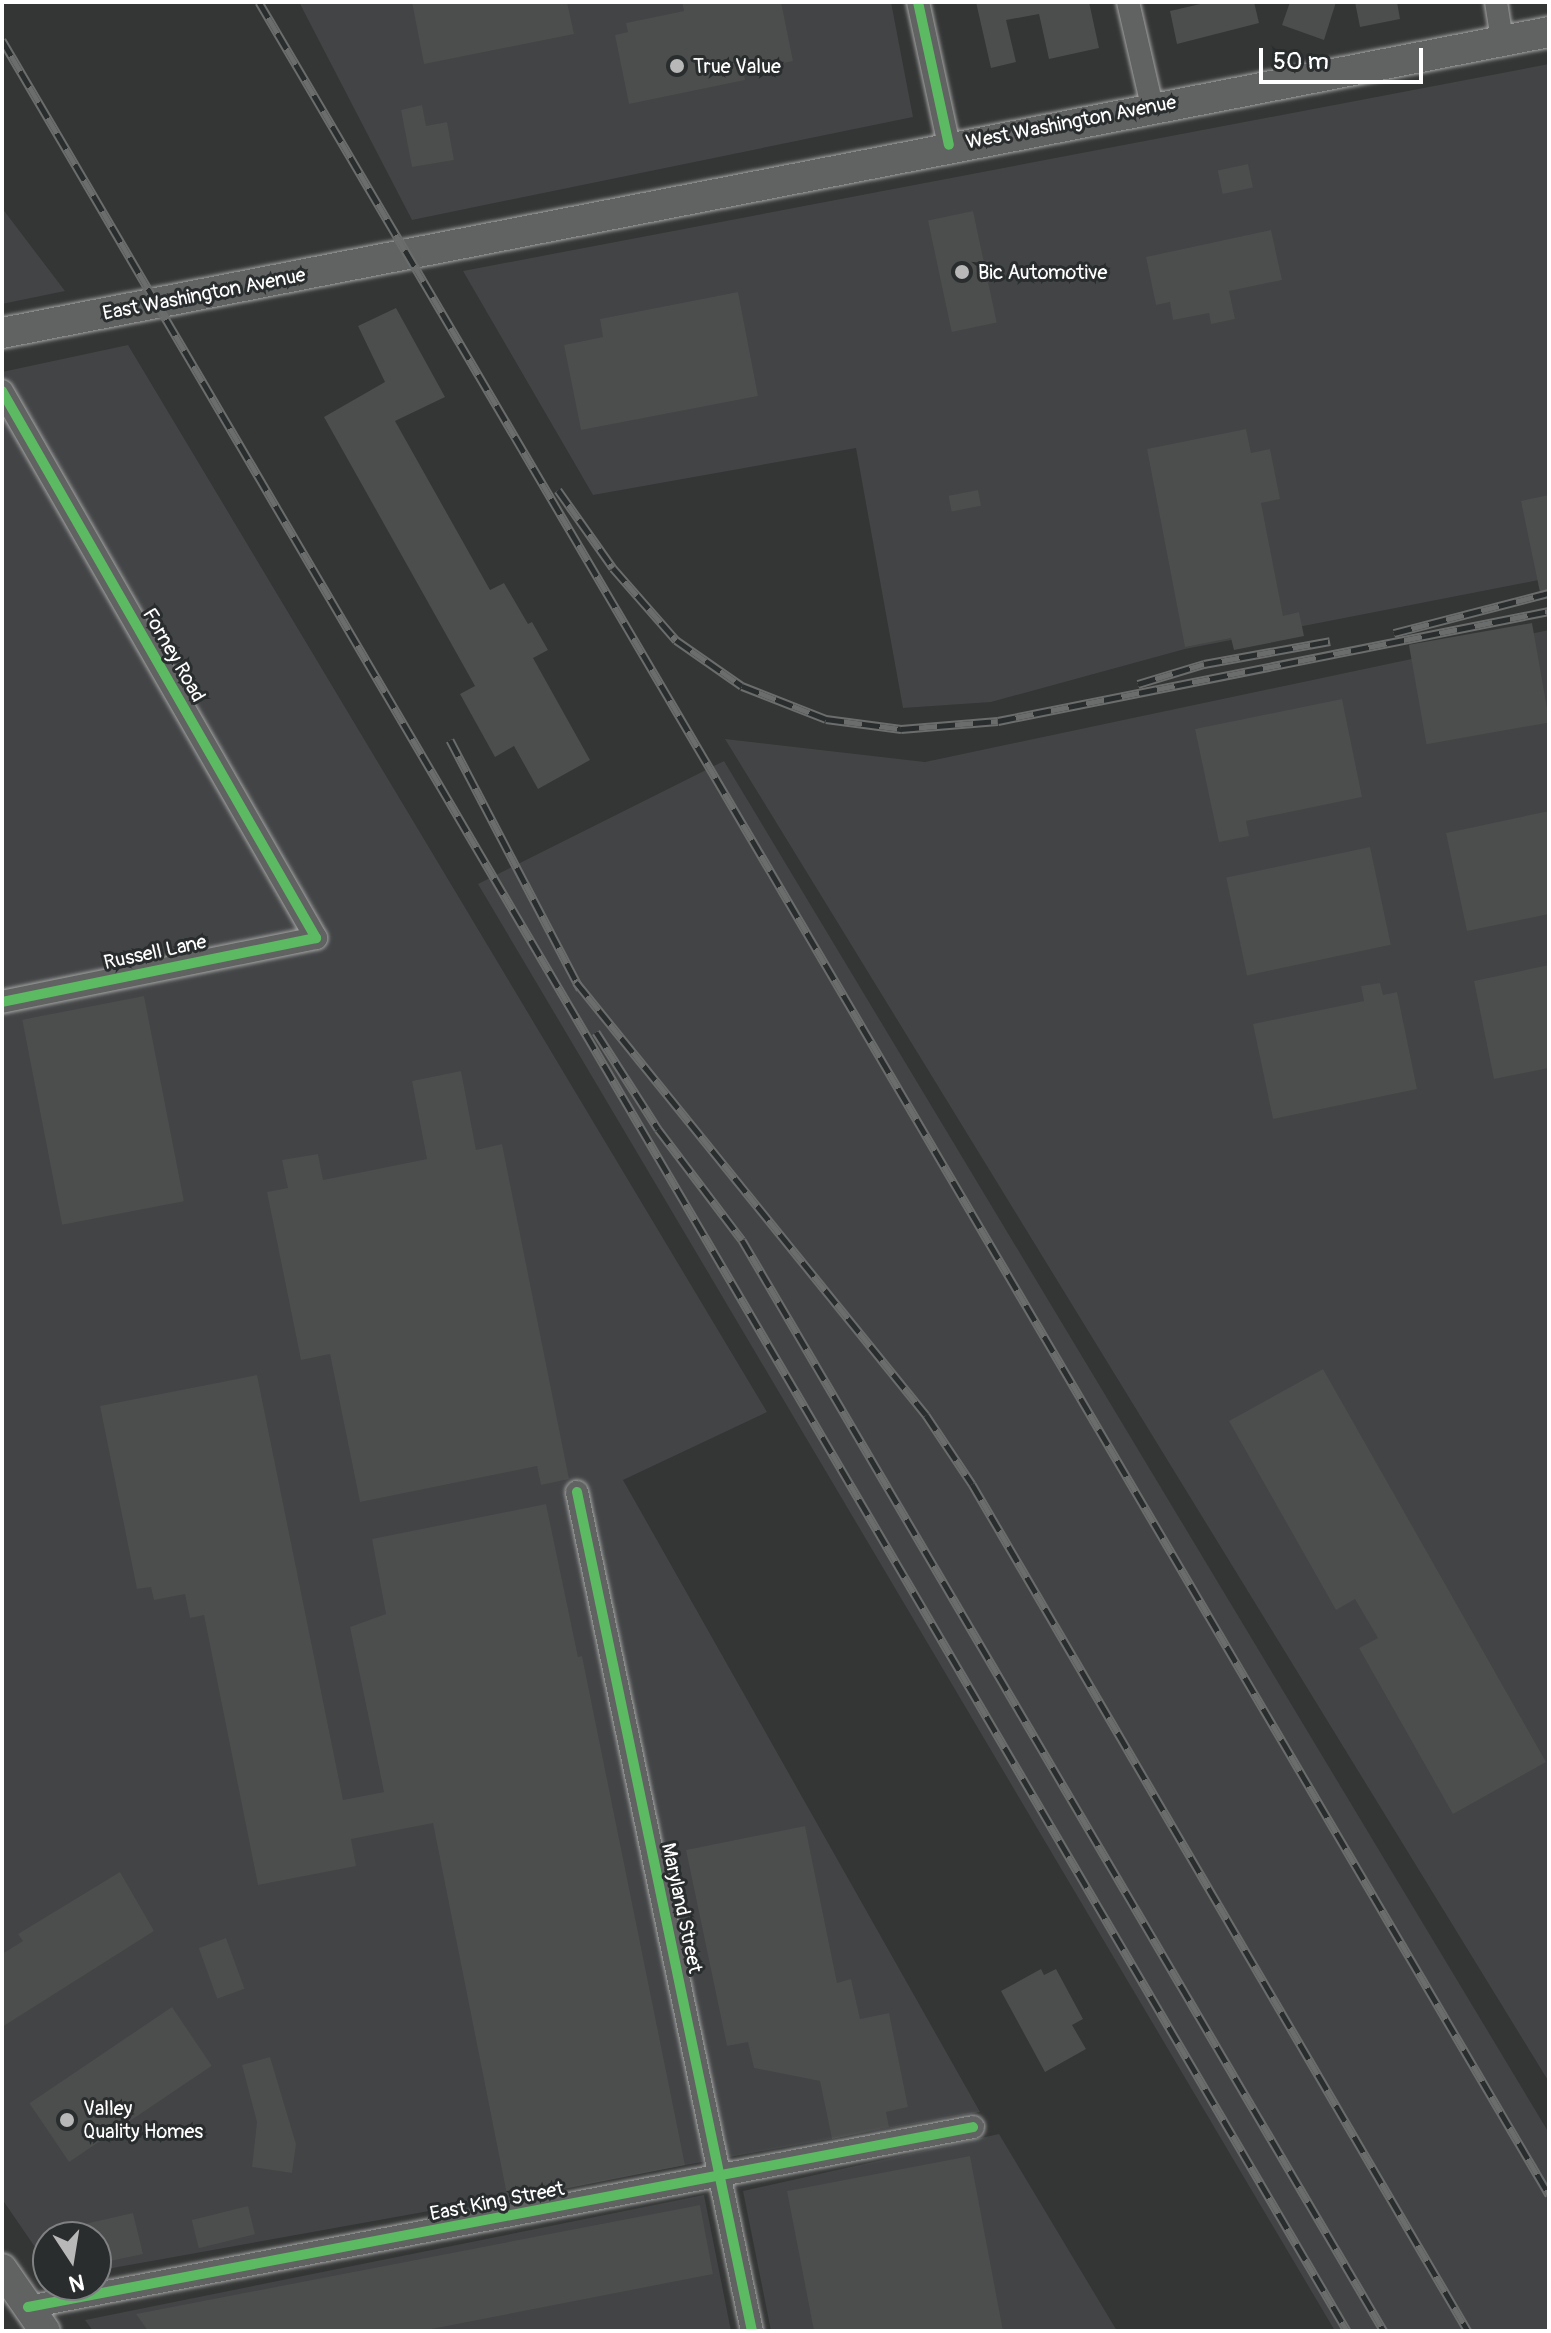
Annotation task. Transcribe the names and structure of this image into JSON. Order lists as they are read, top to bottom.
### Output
{
  "streets": {
    "main road": ["West Washington Avenue", "East Washington Avenue"],
    "street": [
      "Forney Road",
      "Russell Lane",
      "Maryland Street",
      "East King Street"
    ]
  },
  "crossings": [
    ["West Washington Avenue", "East Washington Avenue"],
    ["Forney Road", "Russell Lane"],
    ["Maryland Street", "East King Street"]
  ],
  "places": ["True Value", "Bic Automotive", "Valley Quality Homes"],
  "scale_bar": "50 m",
  "north": "bottom"
}
